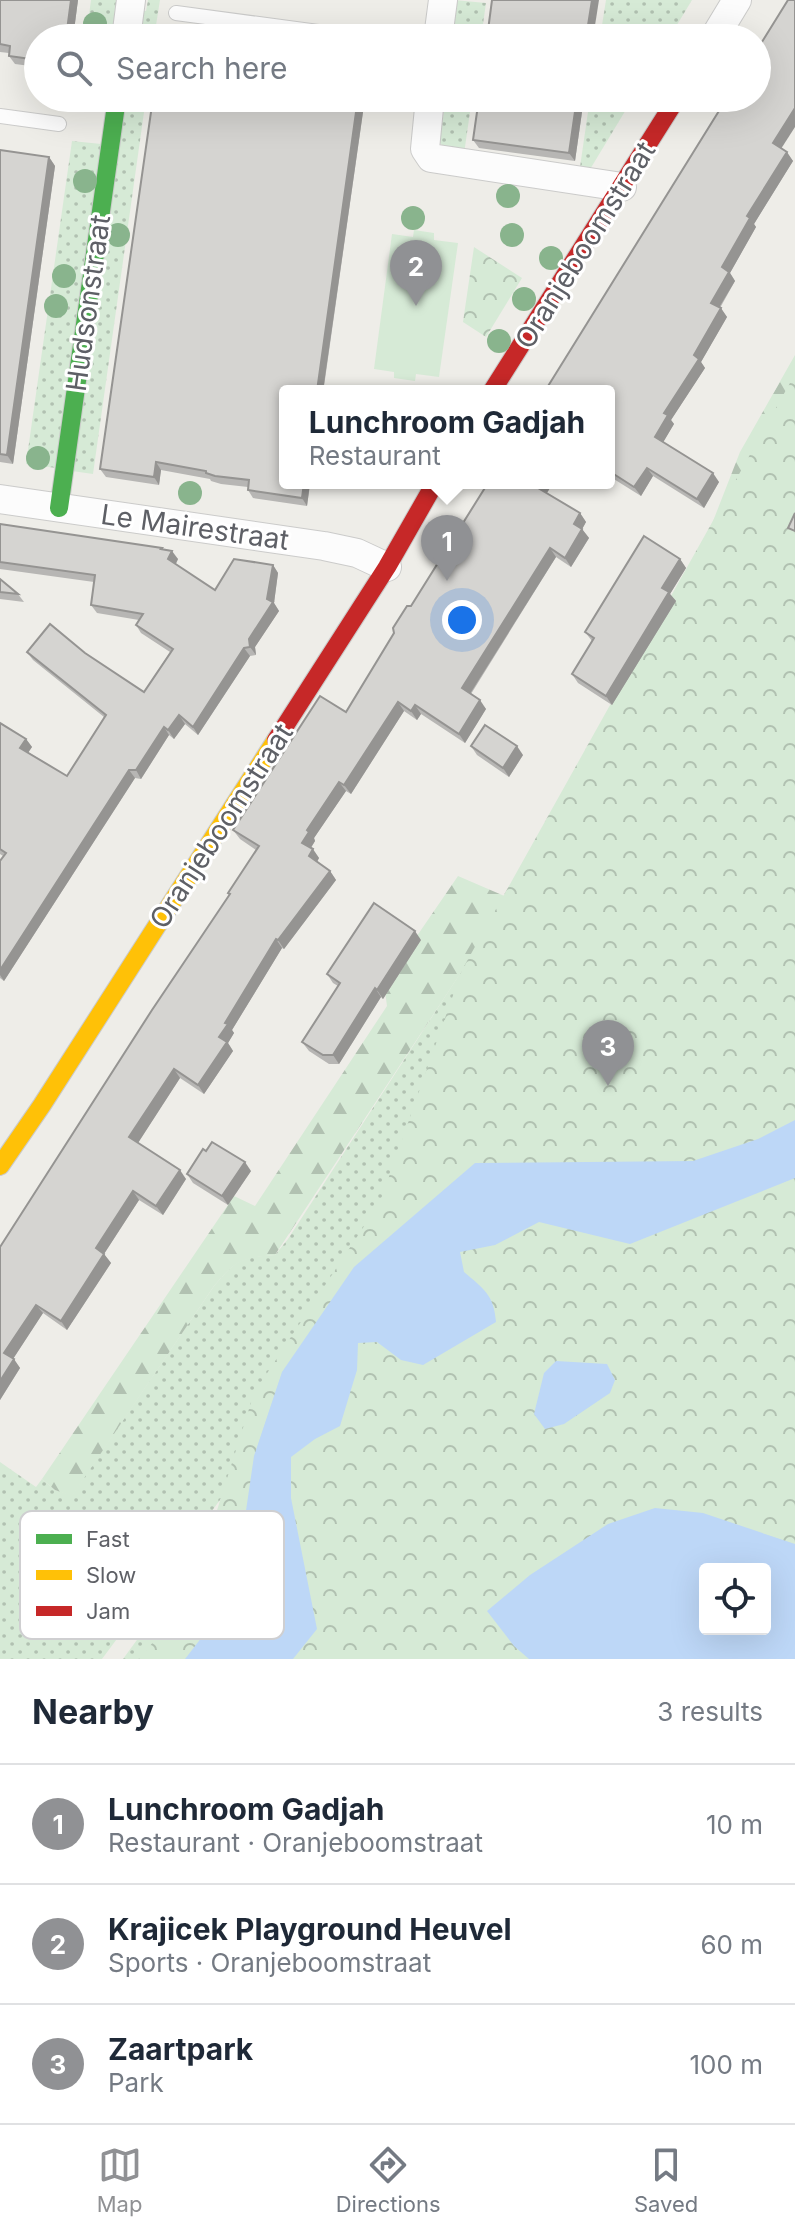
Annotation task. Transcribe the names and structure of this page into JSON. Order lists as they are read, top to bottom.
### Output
{
  "streets": {
    "street": ["Oranjeboomstraat", "Hudsonstraat", "Le Mairestraat"]
  },
  "crossings": [
    ["Oranjeboomstraat", "Le Mairestraat"],
    ["Hudsonstraat", "Le Mairestraat"]
  ],
  "legend": ["Fast", "Slow", "Jam"],
  "page": {
    "search": "Search here",
    "pins": ["2", "1", "3"],
    "popup": ["Lunchroom Gadjah", "Restaurant"],
    "heading": ["Nearby", "3 results"],
    "list": [
      {
        "mark": "1",
        "name": "Lunchroom Gadjah",
        "note": "Restaurant · Oranjeboomstraat",
        "value": "10 m"
      },
      {
        "mark": "2",
        "name": "Krajicek Playground Heuvel",
        "note": "Sports · Oranjeboomstraat",
        "value": "60 m"
      },
      {
        "mark": "3",
        "name": "Zaartpark",
        "note": "Park",
        "value": "100 m"
      }
    ],
    "nav": ["Map", "Directions", "Saved"]
  }
}
